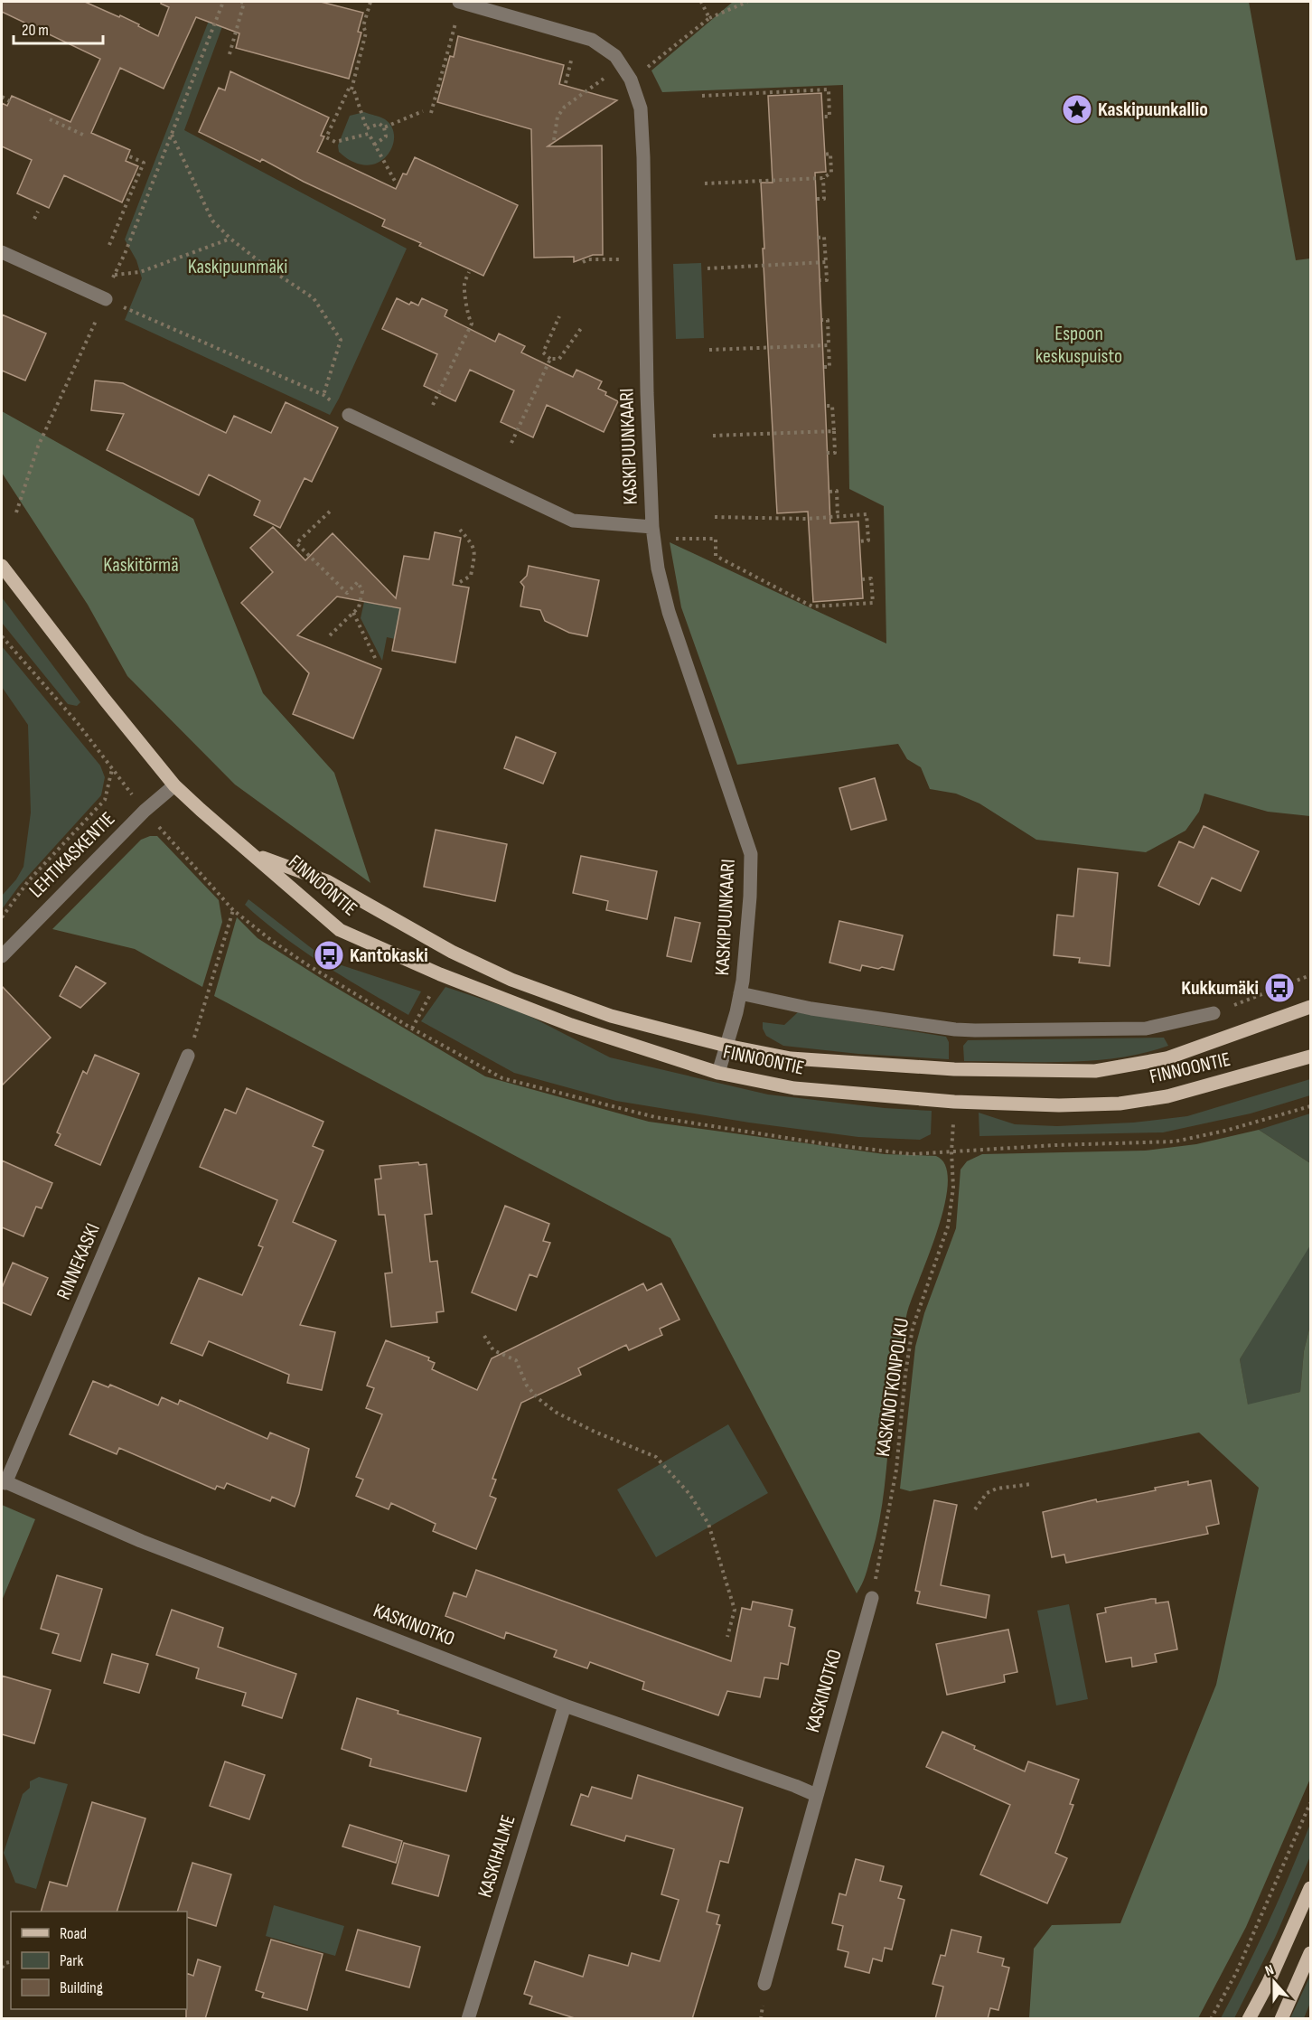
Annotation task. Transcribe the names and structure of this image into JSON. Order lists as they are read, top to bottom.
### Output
{
  "streets": {
    "main road": ["FINNOONTIE"],
    "street": [
      "KASKIPUUNKAARI",
      "LEHTIKASKENTIE",
      "RINNEKASKI",
      "KASKINOTKO",
      "KASKIHALME"
    ],
    "path": ["KASKINOTKONPOLKU"]
  },
  "crossings": [
    ["KASKIPUUNKAARI", "FINNOONTIE"],
    ["LEHTIKASKENTIE", "FINNOONTIE"],
    ["RINNEKASKI", "KASKINOTKO"],
    ["KASKINOTKONPOLKU", "KASKINOTKO"],
    ["KASKINOTKO", "KASKIHALME"]
  ],
  "parks": ["Kaskipuunmäki", "Espoon keskuspuisto", "Kaskitörmä"],
  "places": {
    "place": ["Kaskipuunkallio"],
    "bus stop": ["Kantokaski", "Kukkumäki"]
  },
  "legend": ["Road", "Park", "Building"],
  "scale_bar": "20 m",
  "north": "top"
}
